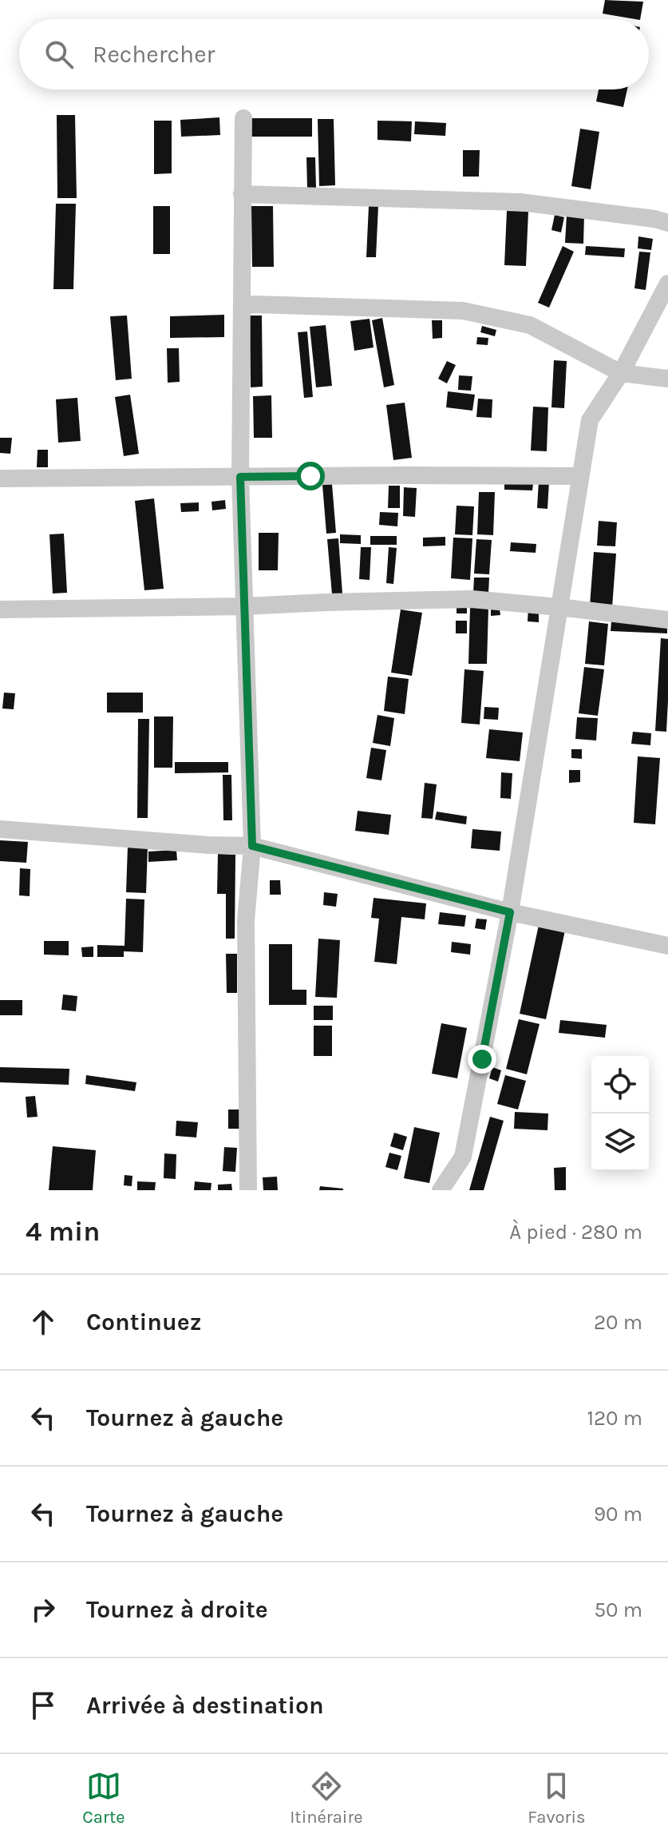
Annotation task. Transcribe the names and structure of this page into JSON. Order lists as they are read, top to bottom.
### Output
{
  "page": {
    "search": "Rechercher",
    "heading": ["4 min", "À pied · 280 m"],
    "list": [
      ["Continuez", "20 m"],
      ["Tournez à gauche", "120 m"],
      ["Tournez à gauche", "90 m"],
      ["Tournez à droite", "50 m"],
      "Arrivée à destination"
    ],
    "nav": ["Carte", "Itinéraire", "Favoris"]
  }
}
